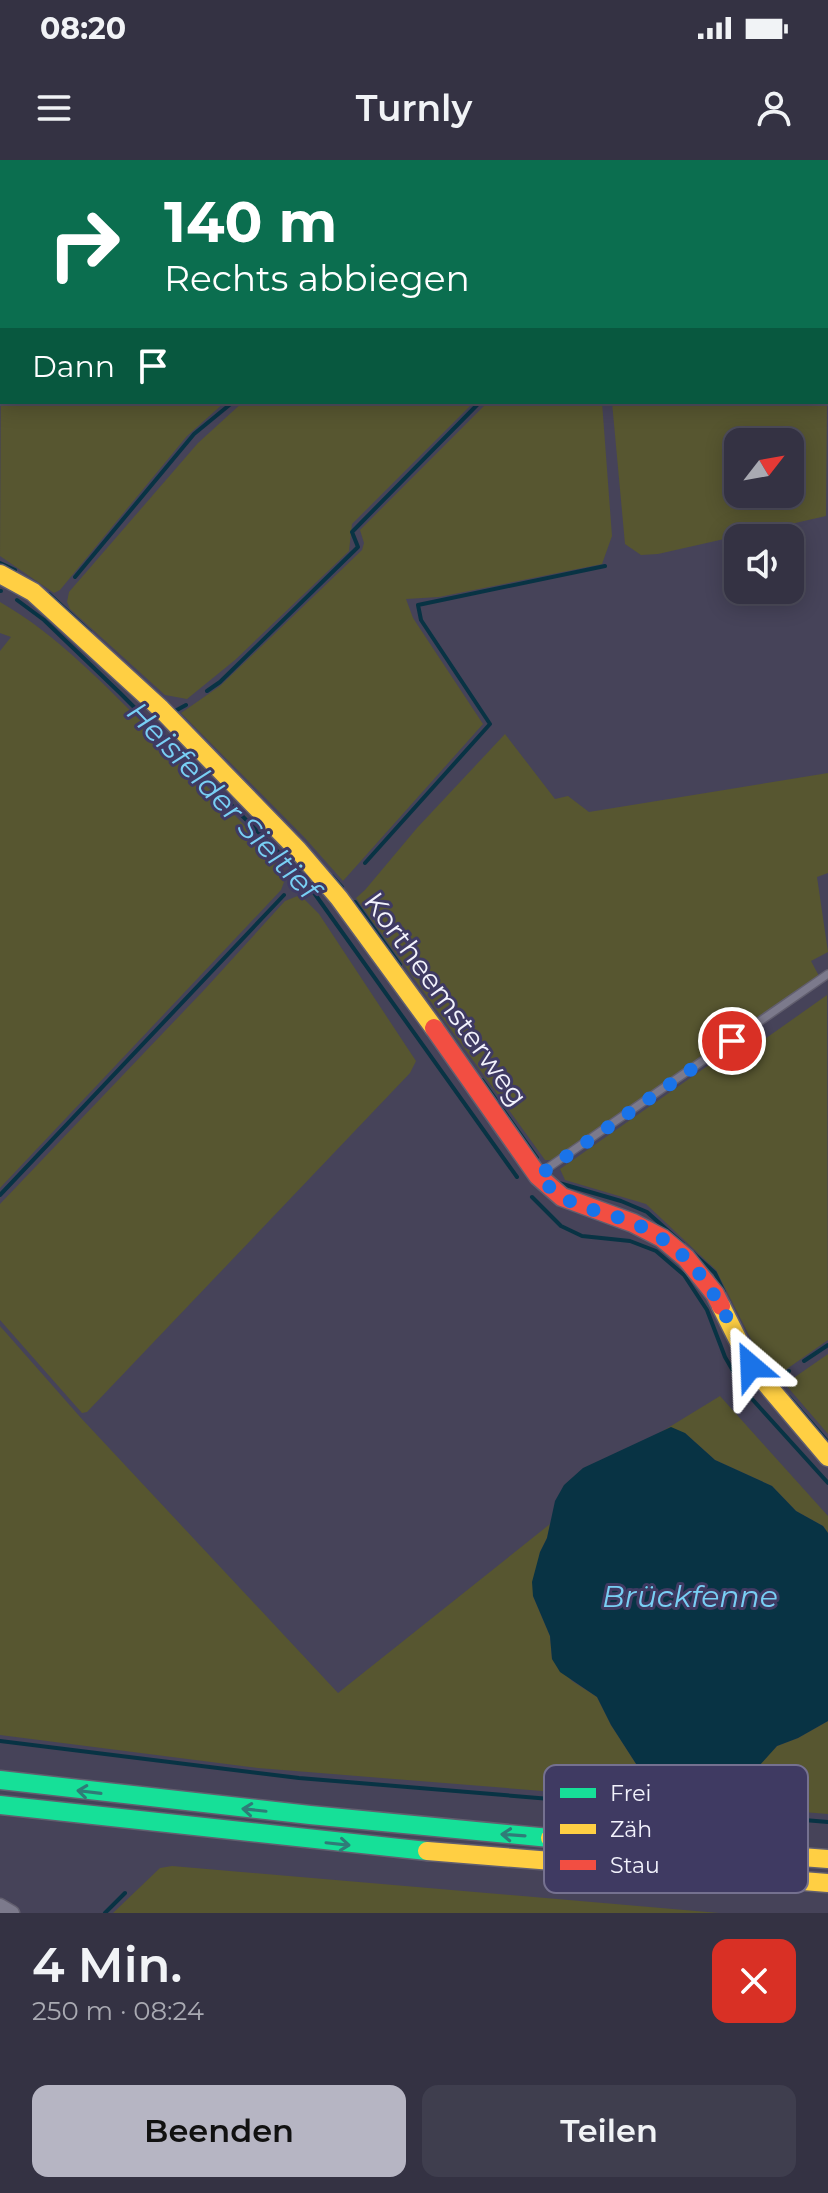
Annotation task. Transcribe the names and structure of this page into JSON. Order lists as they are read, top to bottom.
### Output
{
  "streets": {
    "main road": ["Kortheemsterweg"]
  },
  "water": ["Heisfelder Sieltief", "Brückfenne"],
  "legend": ["Frei", "Zäh", "Stau"],
  "north": "top right",
  "page": {
    "status": "08:20",
    "header": "Turnly",
    "turn": ["140 m", "Rechts abbiegen"],
    "then": "Dann",
    "heading": ["4 Min.", "250 m · 08:24"],
    "buttons": ["Beenden", "Teilen"]
  }
}
